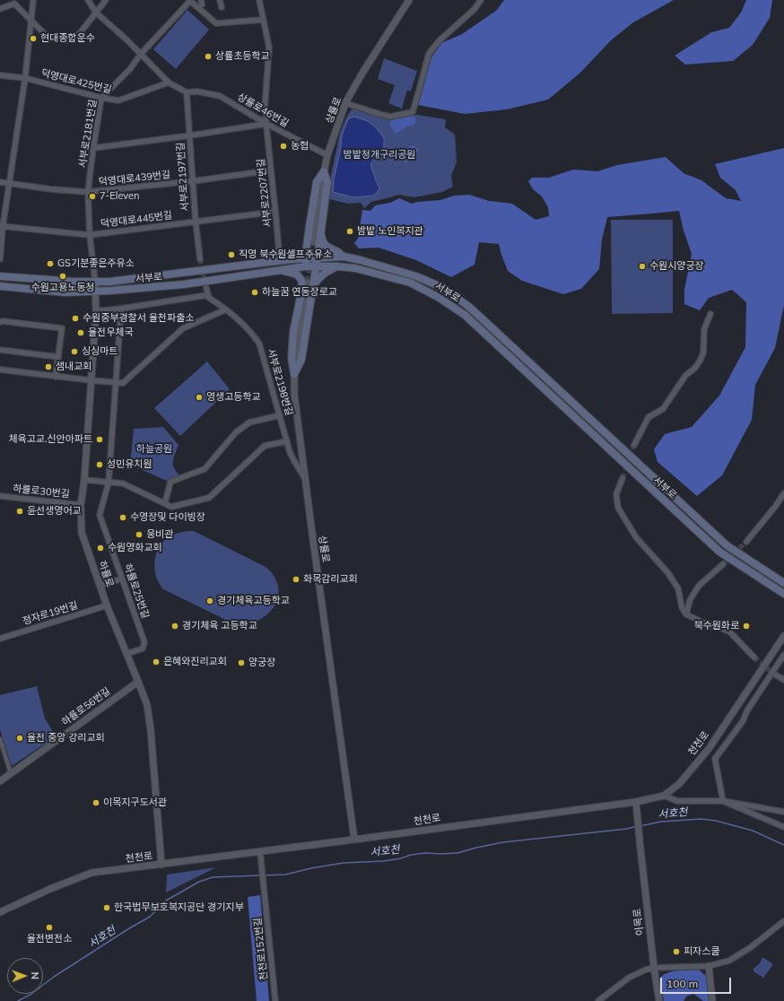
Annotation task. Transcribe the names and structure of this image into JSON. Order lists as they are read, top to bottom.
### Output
{
  "streets": {
    "main road": ["서부로"],
    "street": [
      "덕영대로425번길",
      "상률로46번길",
      "상률로",
      "서부로2181번길",
      "서부로2197번길",
      "덕영대로439번길",
      "서부로2207번길",
      "덕영대로445번길",
      "서부로2198번길",
      "하률로30번길",
      "하률로",
      "하률로25번길",
      "정자로19번길",
      "하률로56번길",
      "천천로",
      "이목로",
      "천천로152번길"
    ]
  },
  "crossings": [
    ["덕영대로425번길", "서부로2181번길"],
    ["상률로46번길", "상률로"],
    ["상률로46번길", "서부로2197번길"],
    ["상률로46번길", "서부로2207번길"],
    ["상률로", "서부로2198번길"],
    ["상률로", "천천로"],
    ["서부로2181번길", "덕영대로439번길"],
    ["서부로2181번길", "덕영대로445번길"],
    ["서부로2181번길", "서부로"],
    ["서부로2181번길", "하률로"],
    ["서부로2197번길", "덕영대로439번길"],
    ["서부로2197번길", "덕영대로445번길"],
    ["덕영대로439번길", "서부로2207번길"],
    ["서부로2207번길", "덕영대로445번길"],
    ["서부로2207번길", "서부로"],
    ["서부로", "하률로"],
    ["하률로30번길", "하률로"],
    ["하률로", "하률로25번길"],
    ["하률로", "정자로19번길"],
    ["하률로", "하률로56번길"],
    ["하률로", "천천로"],
    ["천천로", "이목로"],
    ["천천로", "천천로152번길"]
  ],
  "water": ["서호천"],
  "parks": ["밤밭청개구리공원", "하늘공원"],
  "places": [
    "현대종합운수",
    "상률초등학교",
    "농협",
    "7-Eleven",
    "밤밭 노인복지관",
    "직영 북수원셀프주유소",
    "GS기분좋은주유소",
    "수원시양궁장",
    "수원고용노동청",
    "하늘꿈 연동장로교",
    "수원중부경찰서 율천파출소",
    "율전우체국",
    "싱싱마트",
    "샘내교회",
    "영생고등학교",
    "체육고교.신안아파트",
    "성민유치원",
    "윤선생영어교",
    "수영장및 다이빙장",
    "웅비관",
    "수원영화교회",
    "화목감리교회",
    "경기체육고등학교",
    "경기체육 고등학교",
    "북수원화로",
    "은혜와진리교회",
    "양궁장",
    "율전 중앙 강리교회",
    "이목지구도서관",
    "한국법무보호복지공단 경기지부",
    "율전변전소",
    "피자스쿨"
  ],
  "scale_bar": "100 m",
  "north": "right"
}
